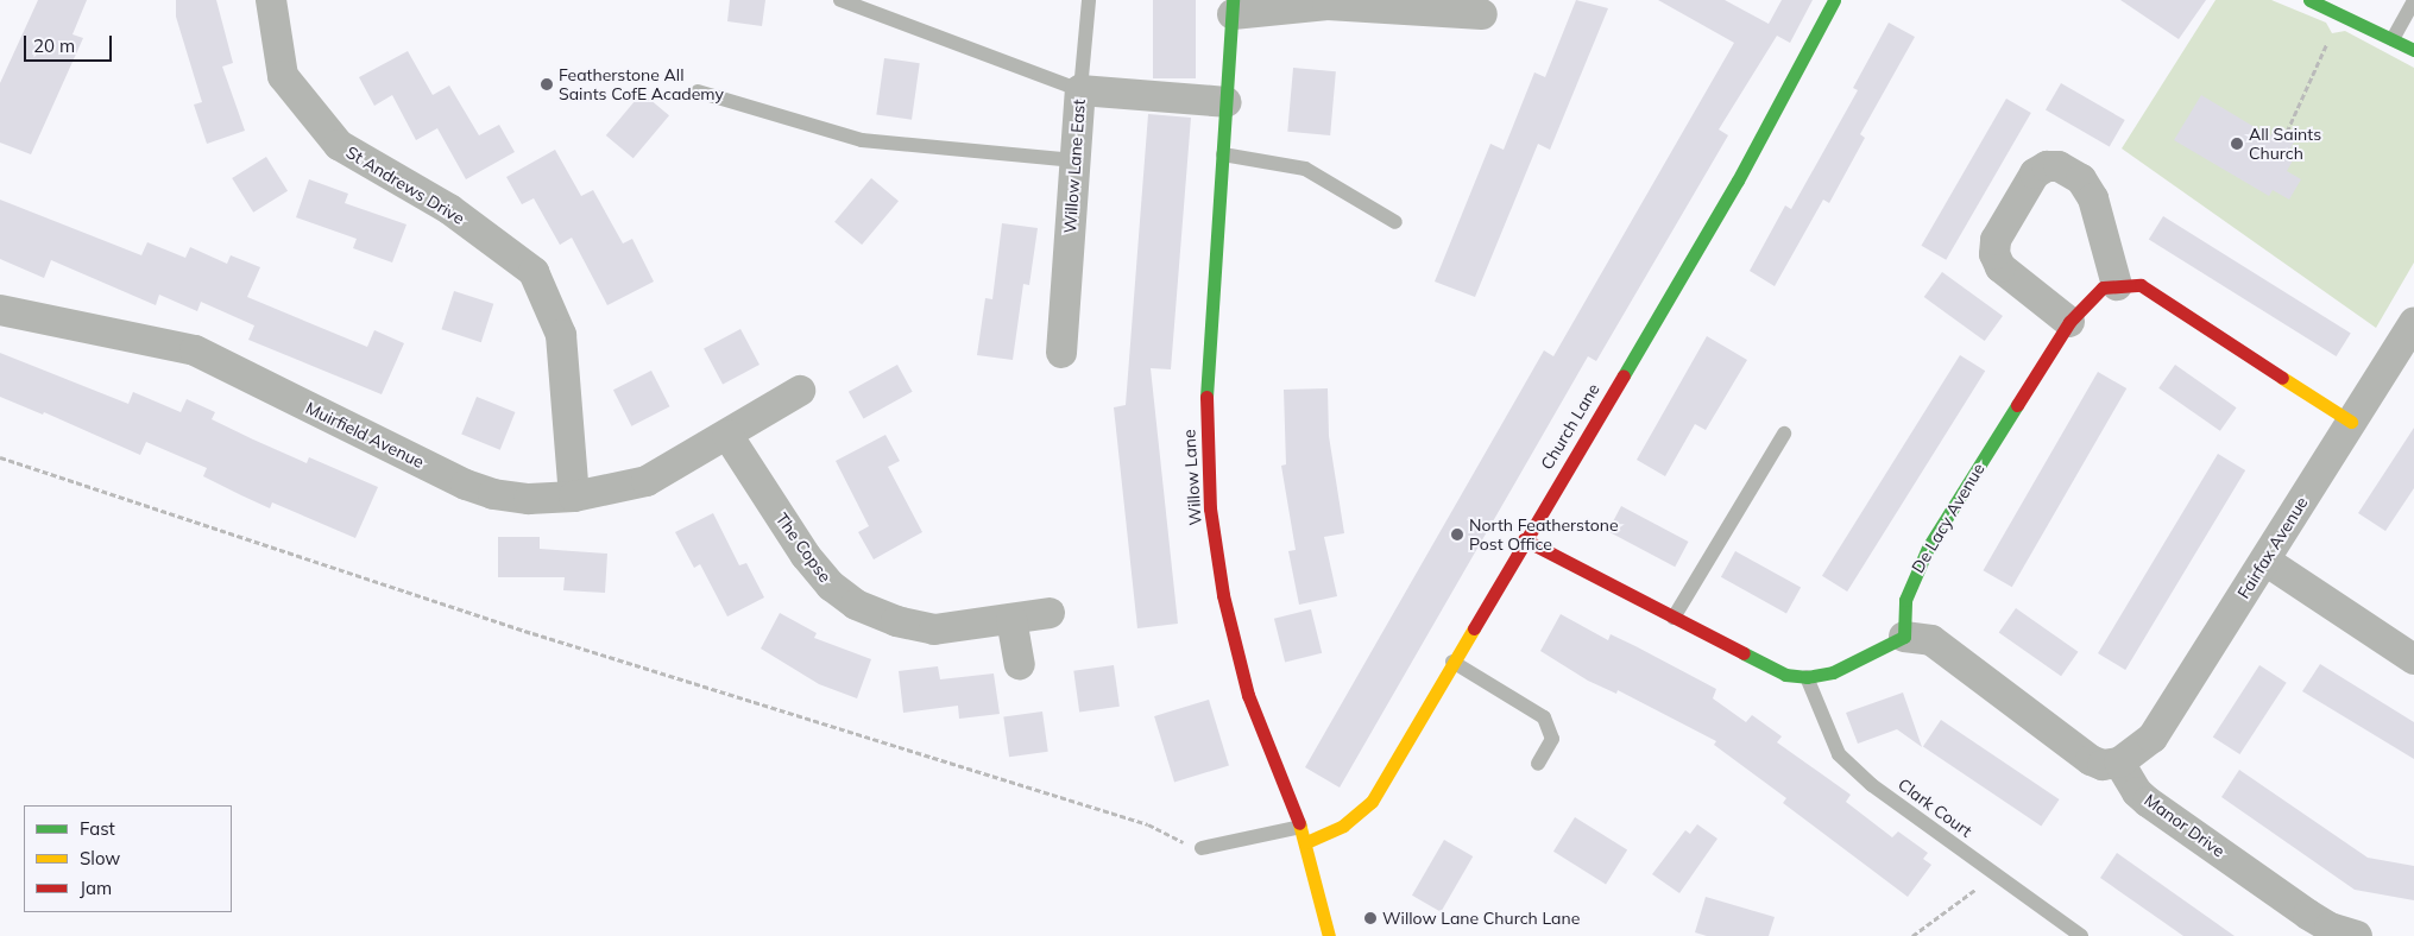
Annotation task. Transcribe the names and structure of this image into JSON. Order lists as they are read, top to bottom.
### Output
{
  "streets": {
    "street": [
      "Willow Lane East",
      "St Andrews Drive",
      "Church Lane",
      "Muirfield Avenue",
      "Willow Lane",
      "De Lacy Avenue",
      "The Copse",
      "Fairfax Avenue",
      "Manor Drive"
    ],
    "lane": ["Clark Court"]
  },
  "crossings": [
    ["Willow Lane East", "Willow Lane"],
    ["St Andrews Drive", "Muirfield Avenue"],
    ["Church Lane", "Willow Lane"],
    ["Muirfield Avenue", "The Copse"],
    ["De Lacy Avenue", "Fairfax Avenue"],
    ["Fairfax Avenue", "Manor Drive"]
  ],
  "places": [
    "Featherstone All Saints CofE Academy",
    "All Saints Church",
    "North Featherstone Post Office",
    "Willow Lane Church Lane"
  ],
  "legend": ["Fast", "Slow", "Jam"],
  "scale_bar": "20 m"
}
